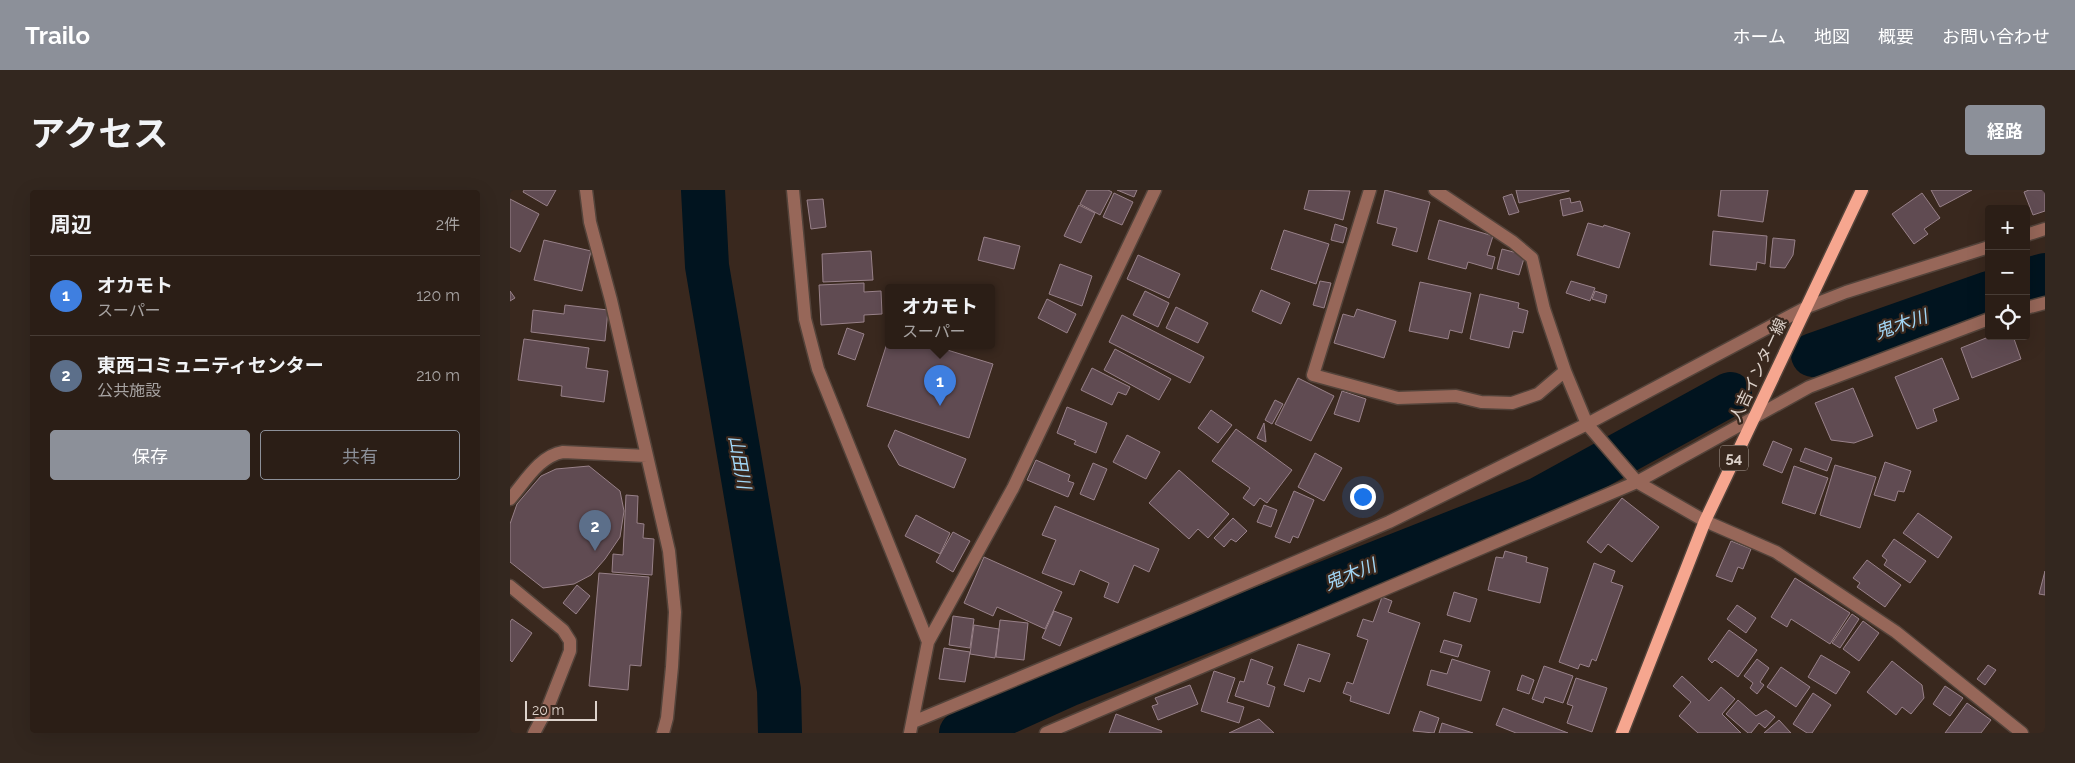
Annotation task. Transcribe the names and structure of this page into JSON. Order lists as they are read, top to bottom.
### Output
{
  "streets": {
    "main road": ["人吉インター線", "54"]
  },
  "water": ["鬼木川", "山田川"],
  "scale_bar": "20 m",
  "page": {
    "header": "Trailo",
    "nav": [
      "ホーム",
      "地図",
      "概要",
      "お問い合わせ"
    ],
    "title": "アクセス",
    "buttons": [
      "経路",
      ["保存", "共有"]
    ],
    "heading": ["周辺", "2件"],
    "map_buttons": ["+", "−"],
    "list": [
      {
        "mark": "1",
        "name": "オカモト",
        "note": "スーパー",
        "value": "120 m"
      },
      {
        "mark": "2",
        "name": "東西コミュニティセンター",
        "note": "公共施設",
        "value": "210 m"
      }
    ],
    "popup": ["オカモト", "スーパー"],
    "pins": ["1", "2"],
    "scale": "20 m"
  }
}
